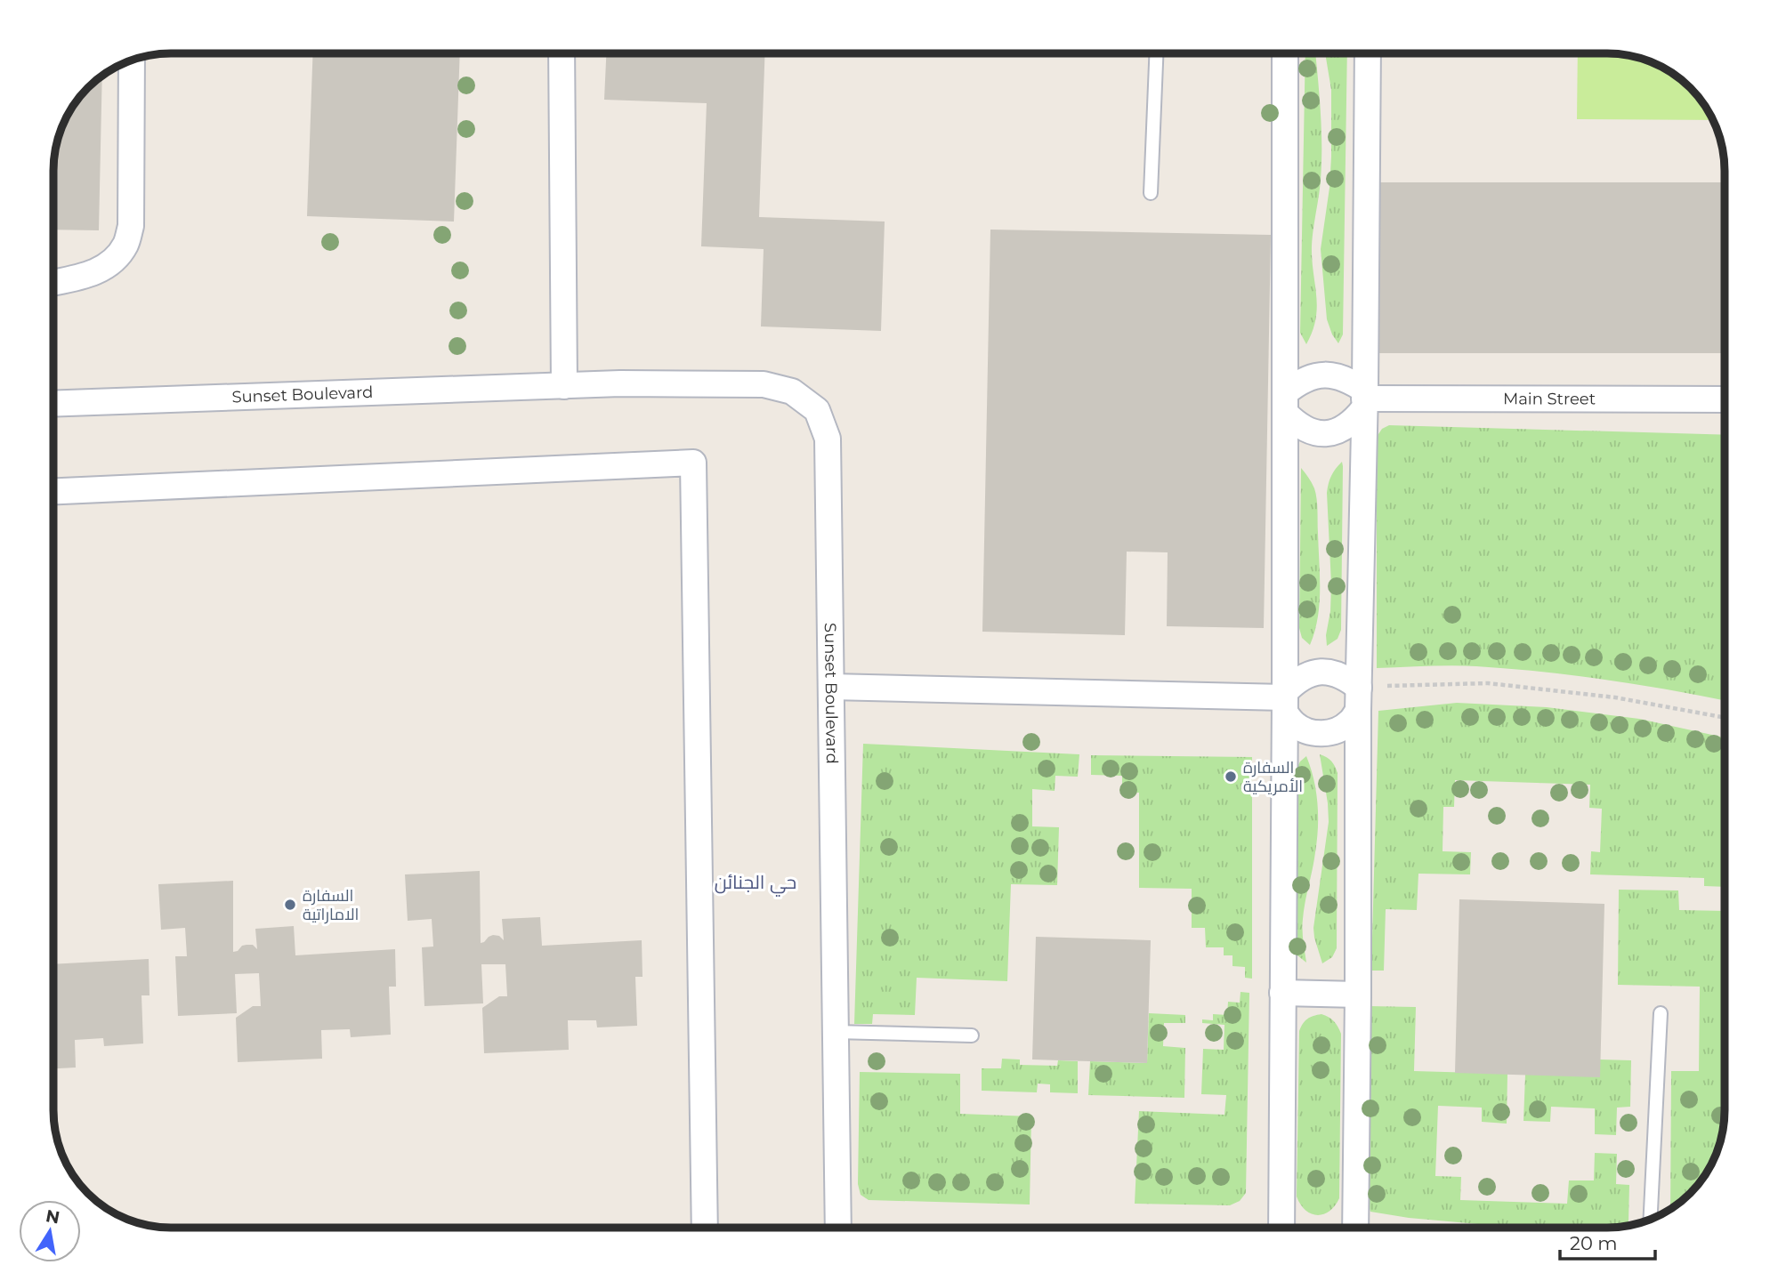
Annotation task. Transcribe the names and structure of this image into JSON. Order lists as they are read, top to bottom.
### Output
{
  "streets": {
    "street": ["Sunset Boulevard", "Main Street"]
  },
  "districts": ["حي الجنائن"],
  "places": ["السفارة الأمريكية", "السفارة الاماراتية"],
  "scale_bar": "20 m",
  "north": "top"
}
